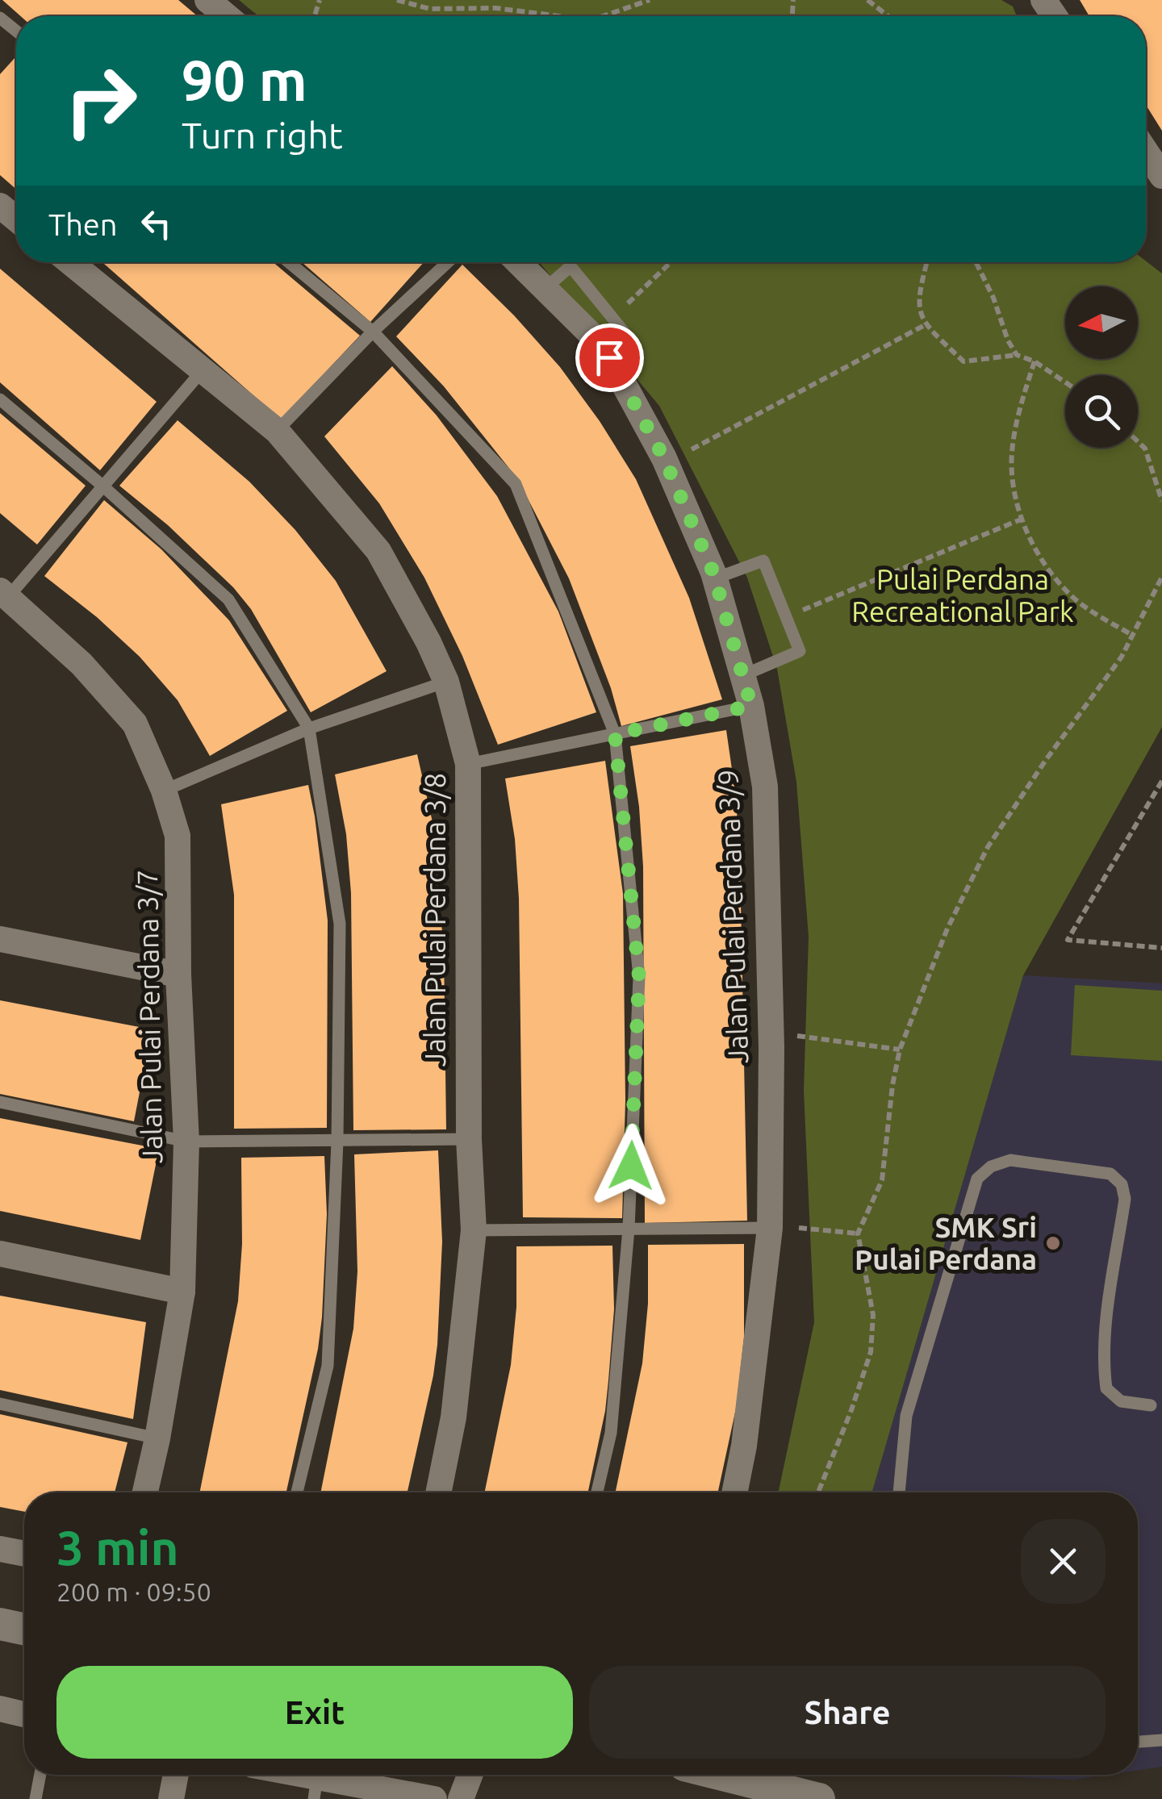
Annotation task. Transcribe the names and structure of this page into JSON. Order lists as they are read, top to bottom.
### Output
{
  "streets": {
    "street": ["Jalan Pulai Perdana 3/9", "Jalan Pulai Perdana 3/8", "Jalan Pulai Perdana 3/7"]
  },
  "parks": ["Pulai Perdana Recreational Park"],
  "places": ["SMK Sri Pulai Perdana"],
  "north": "left",
  "page": {
    "turn": ["90 m", "Turn right"],
    "then": "Then",
    "heading": ["3 min", "200 m · 09:50"],
    "buttons": ["Exit", "Share"]
  }
}
